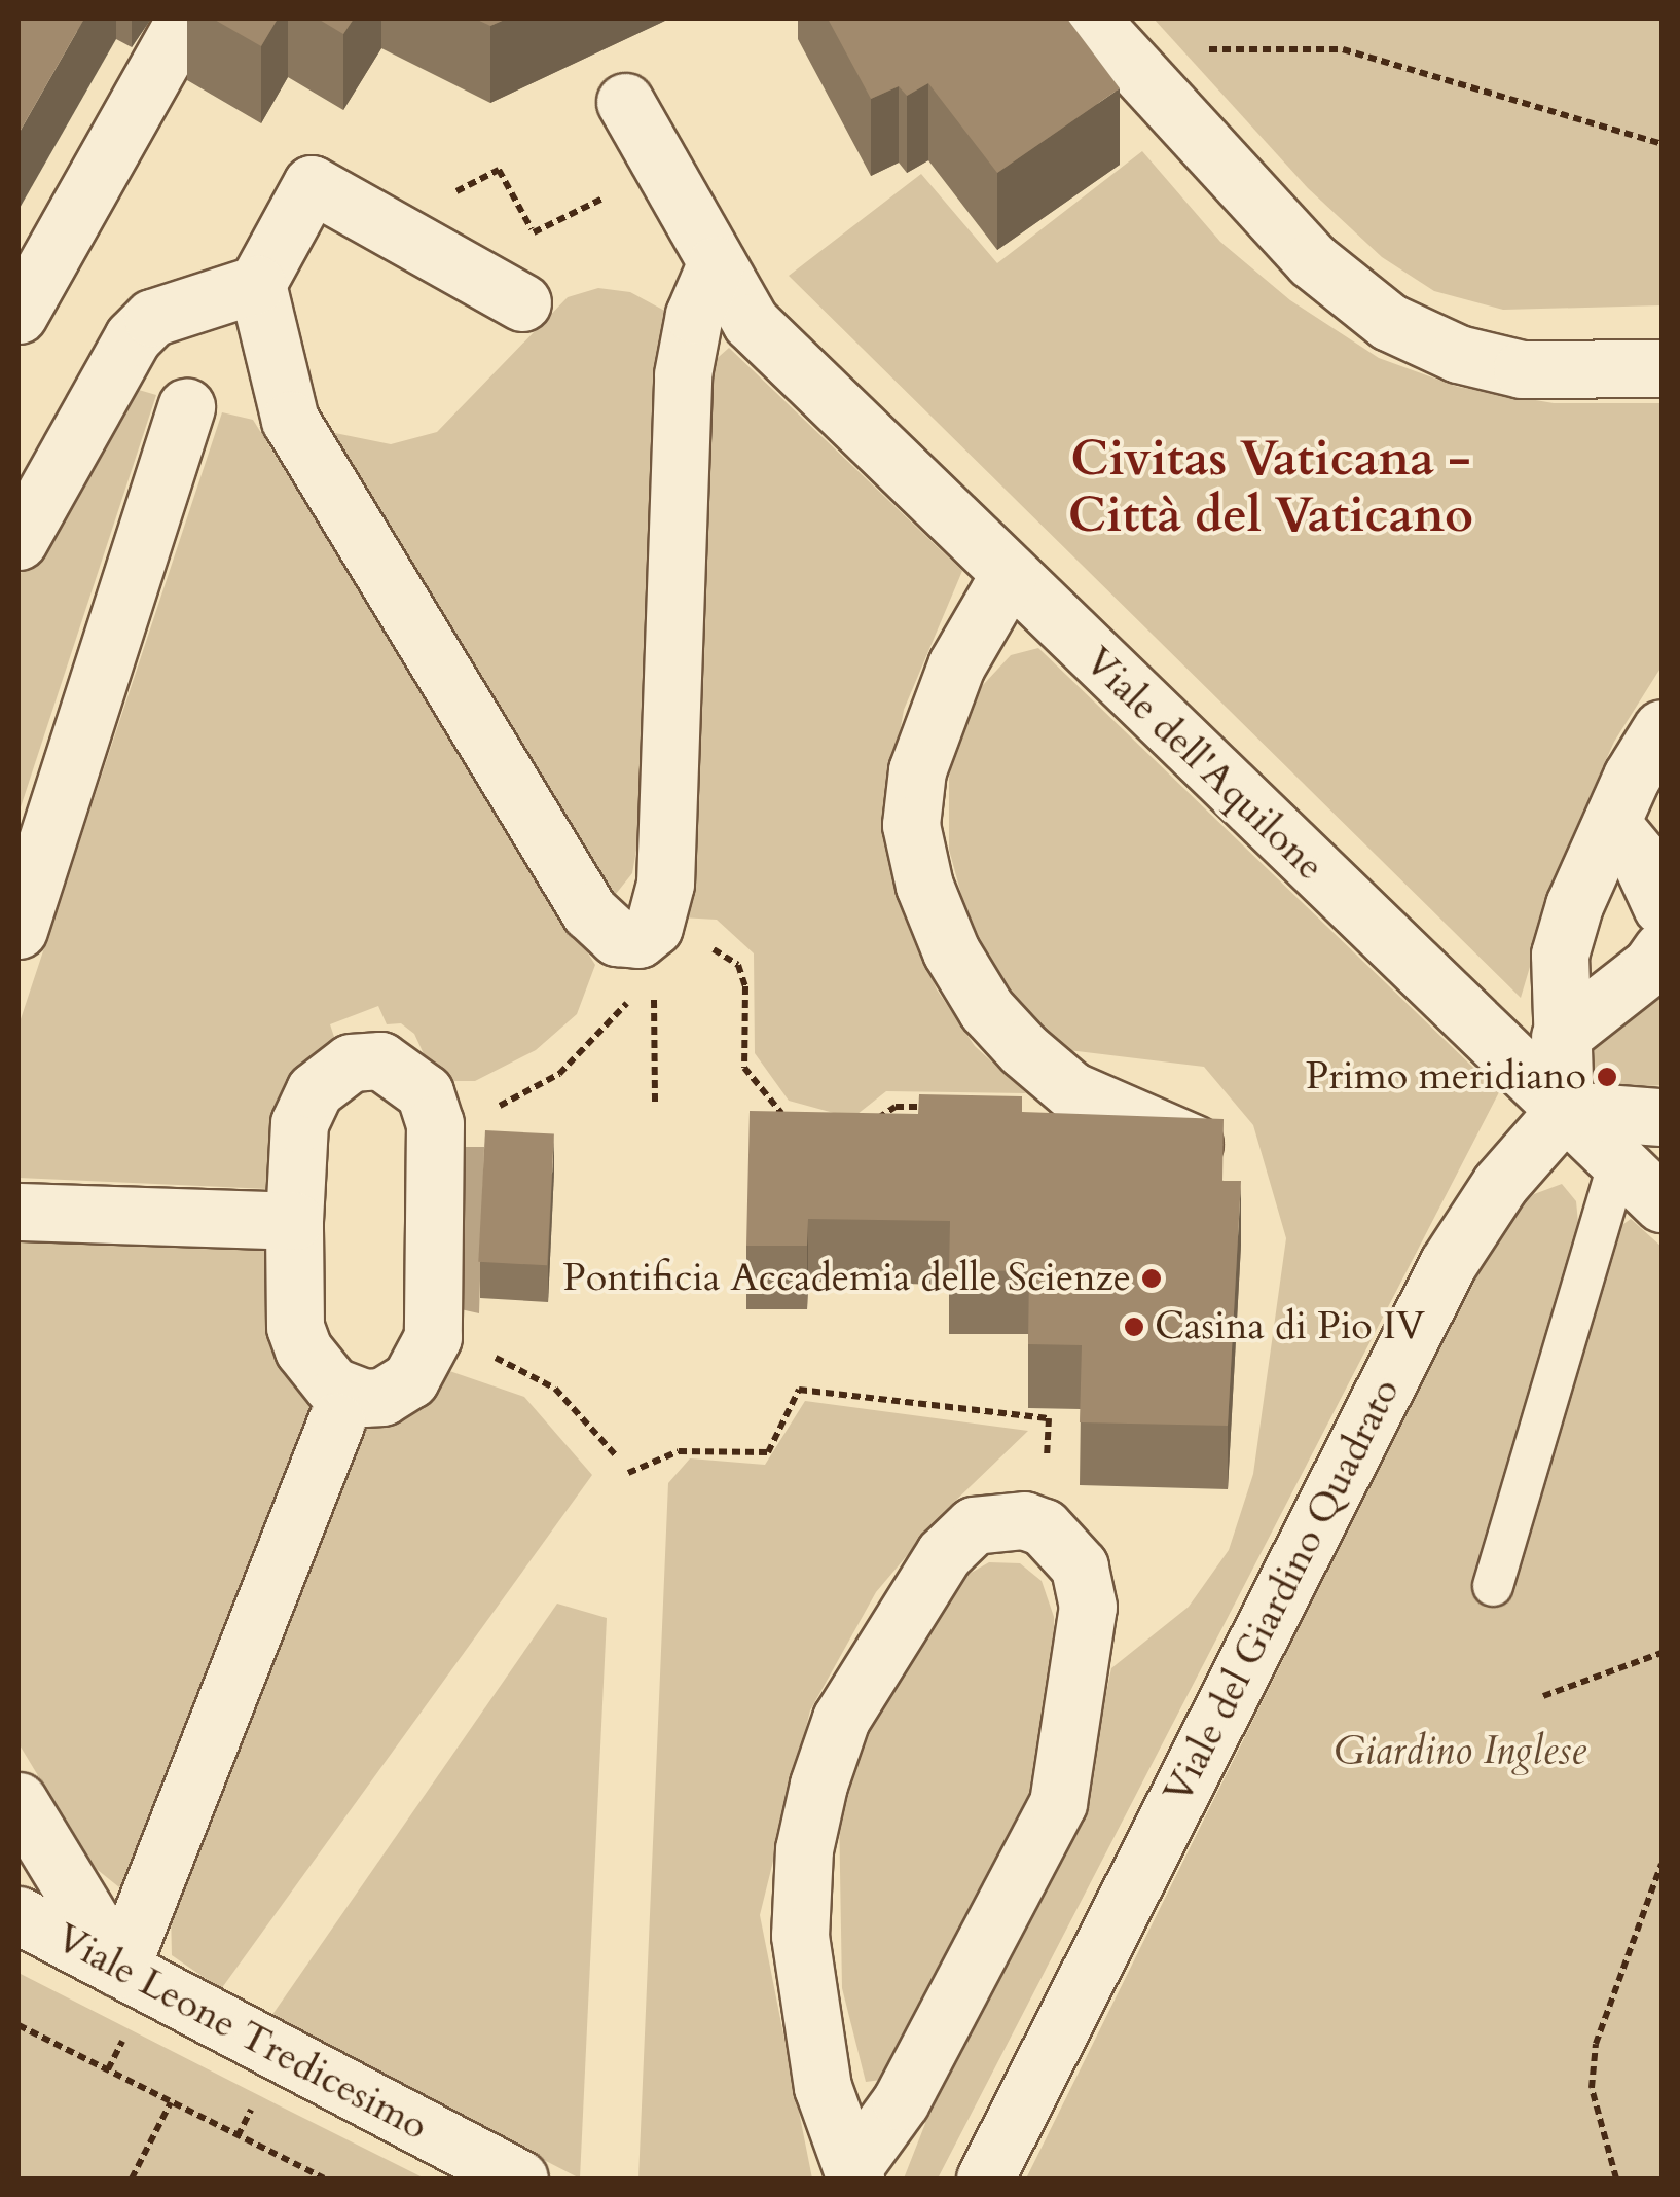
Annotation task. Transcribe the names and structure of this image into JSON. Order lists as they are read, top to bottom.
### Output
{
  "streets": {
    "street": ["Viale dell'Aquilone", "Viale del Giardino Quadrato", "Viale Leone Tredicesimo"]
  },
  "crossings": [
    ["Viale dell'Aquilone", "Viale del Giardino Quadrato"]
  ],
  "districts": ["Civitas Vaticana - Città del Vaticano"],
  "parks": ["Giardino Inglese"],
  "places": ["Primo meridiano", "Pontificia Accademia delle Scienze", "Casina di Pio IV"]
}
